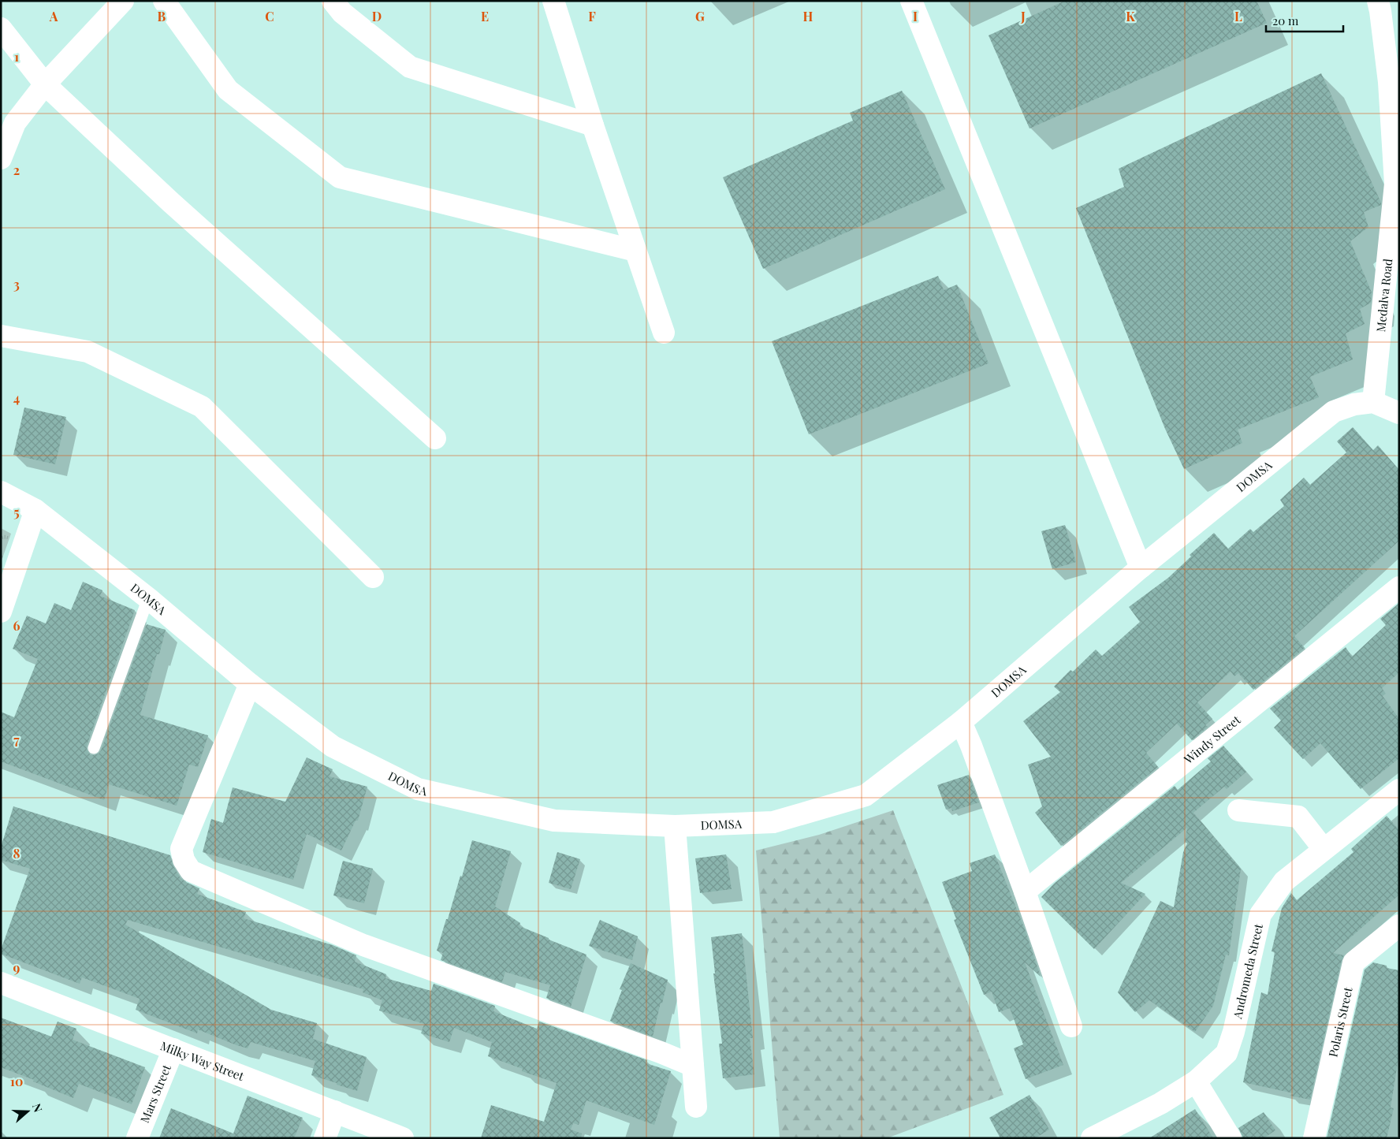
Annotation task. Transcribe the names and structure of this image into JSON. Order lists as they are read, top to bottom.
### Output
{
  "streets": {
    "street": [
      "Medalva Road",
      "DOMSA",
      "Windy Street",
      "Andromeda Street",
      "Polaris Street",
      "Milky Way Street",
      "Mars Street"
    ]
  },
  "crossings": [
    ["Medalva Road", "DOMSA"],
    ["Milky Way Street", "Mars Street"]
  ],
  "scale_bar": "20 m",
  "north": "right",
  "grid": {
    "columns": [
      "A",
      "B",
      "C",
      "D",
      "E",
      "F",
      "G",
      "H",
      "I",
      "J",
      "K",
      "L"
    ],
    "rows": [
      "1",
      "2",
      "3",
      "4",
      "5",
      "6",
      "7",
      "8",
      "9",
      "10"
    ]
  }
}
